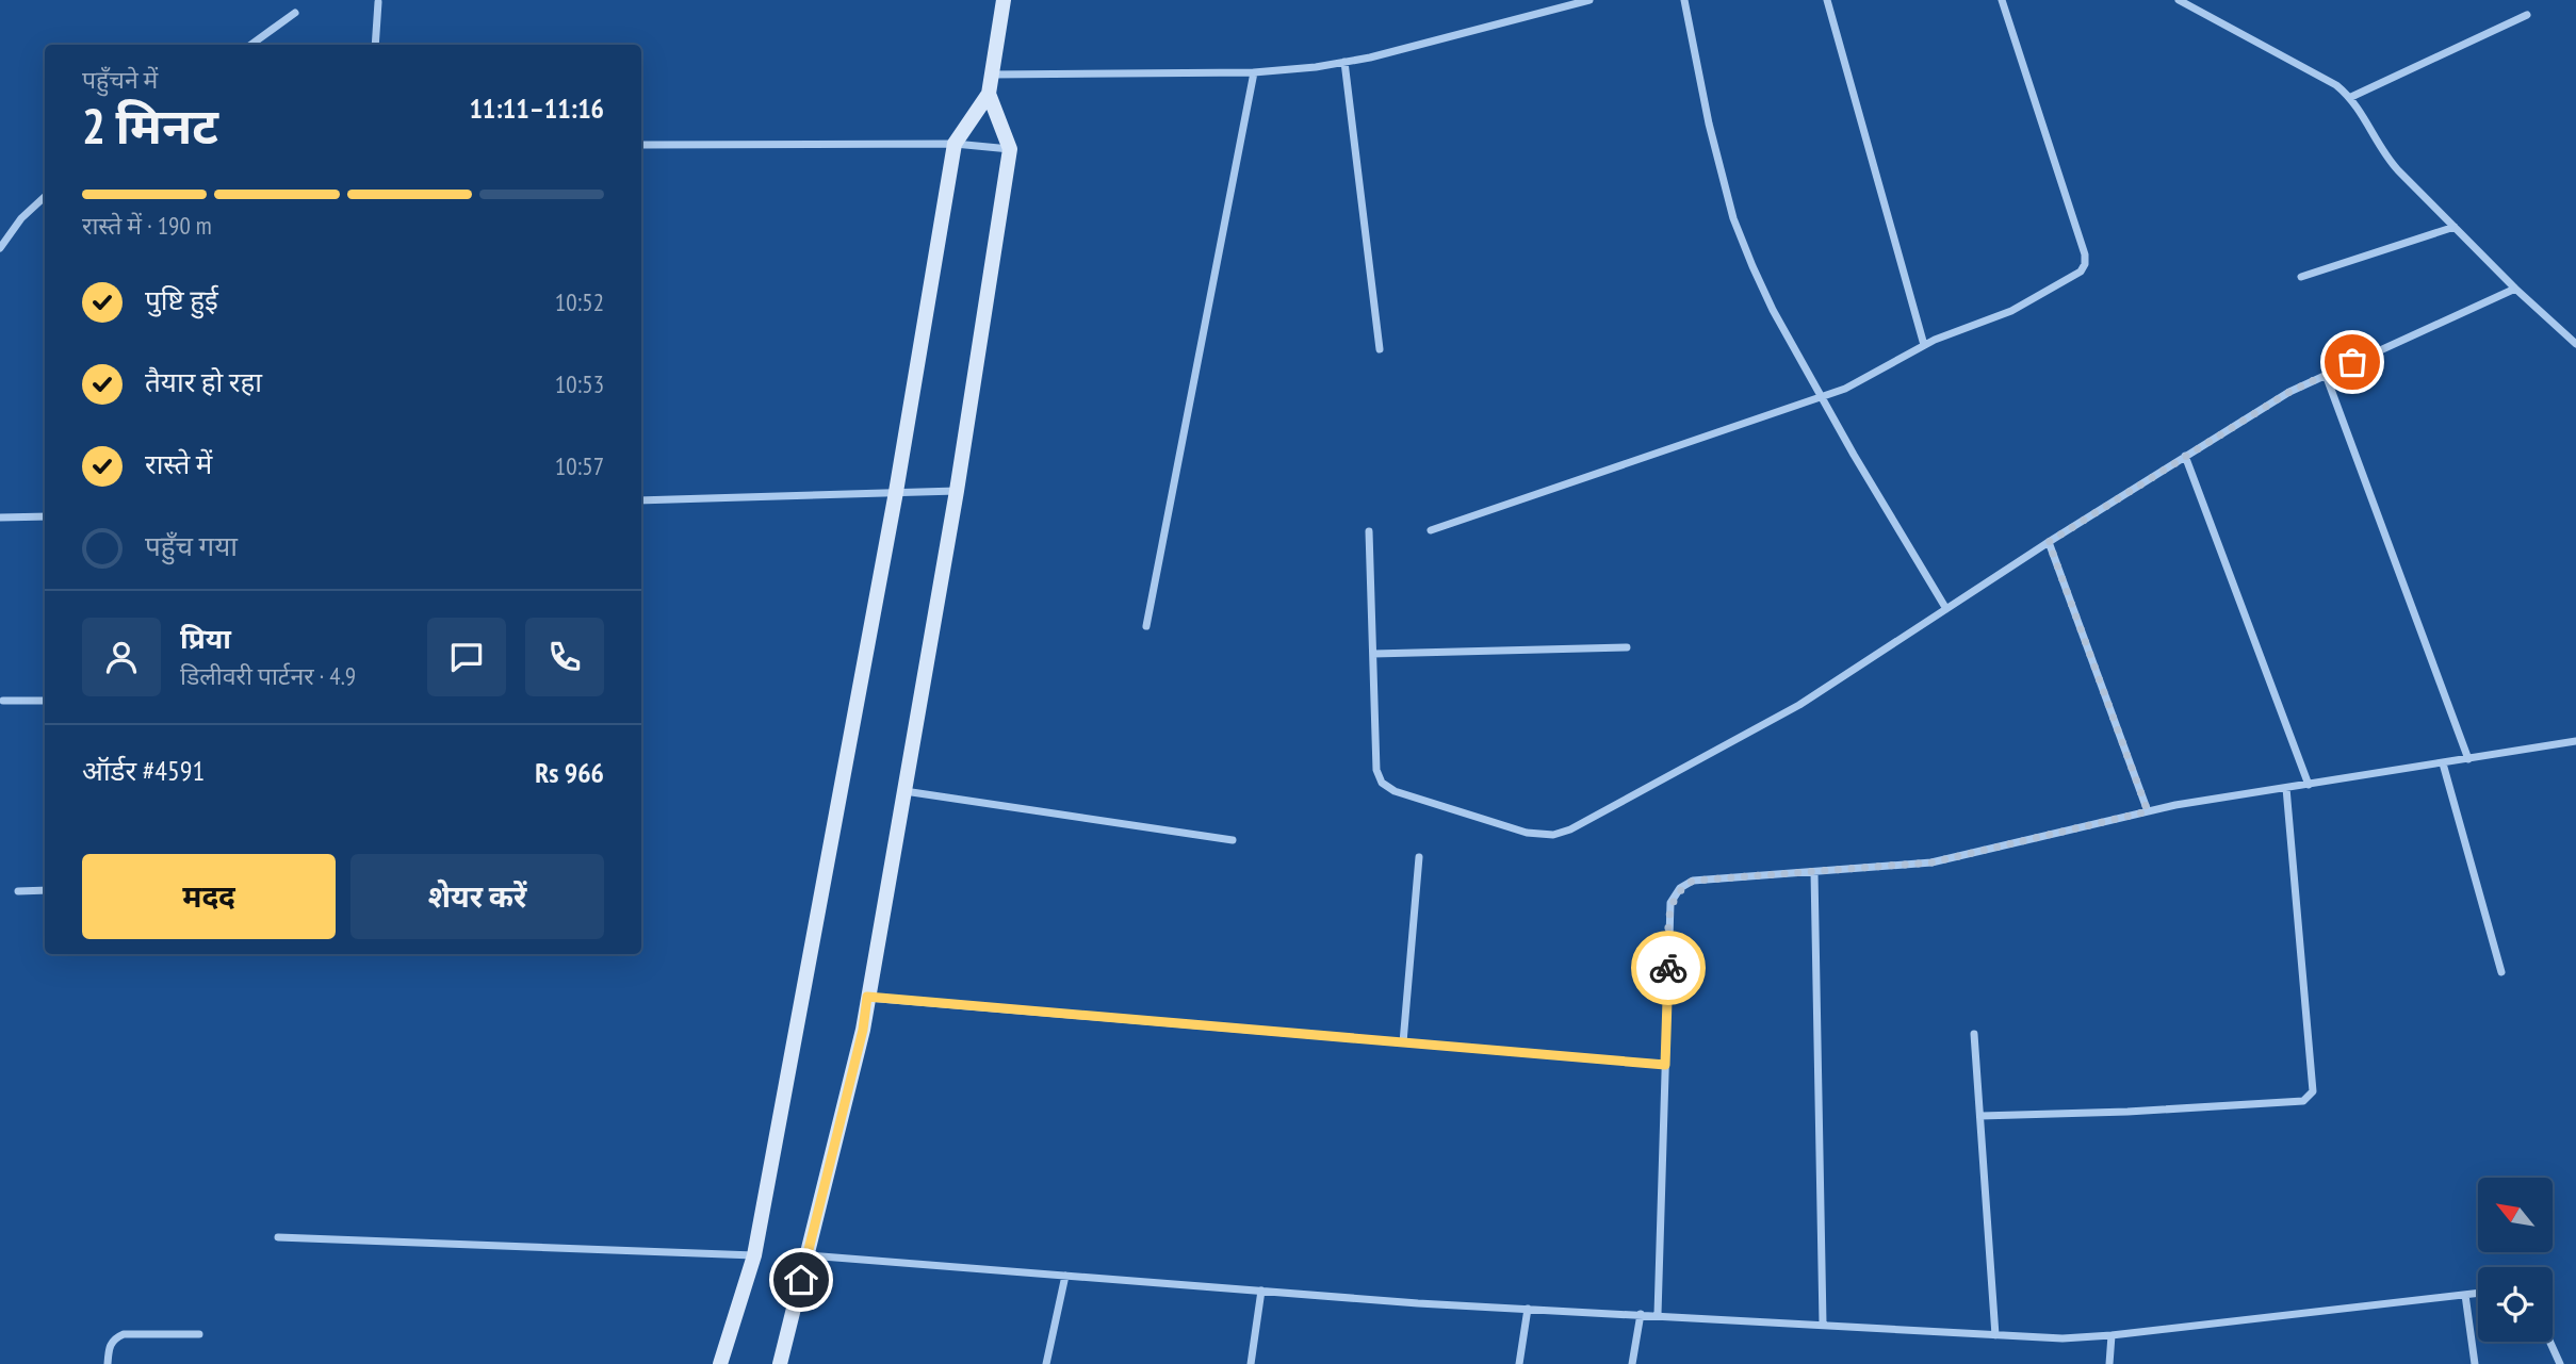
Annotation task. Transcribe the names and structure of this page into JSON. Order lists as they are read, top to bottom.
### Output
{
  "north": "top left",
  "page": {
    "heading": ["2 मिनट", "पहुँचने में", "11:11–11:16"],
    "panel": [
      "प्रिया",
      "डिलीवरी पार्टनर · 4.9",
      "ऑर्डर #4591",
      "Rs 966"
    ],
    "bar": "रास्ते में · 190 m",
    "list": [
      ["पुष्टि हुई", "10:52"],
      ["तैयार हो रहा", "10:53"],
      ["रास्ते में", "10:57"],
      "पहुँच गया"
    ],
    "buttons": ["मदद", "शेयर करें"]
  }
}
